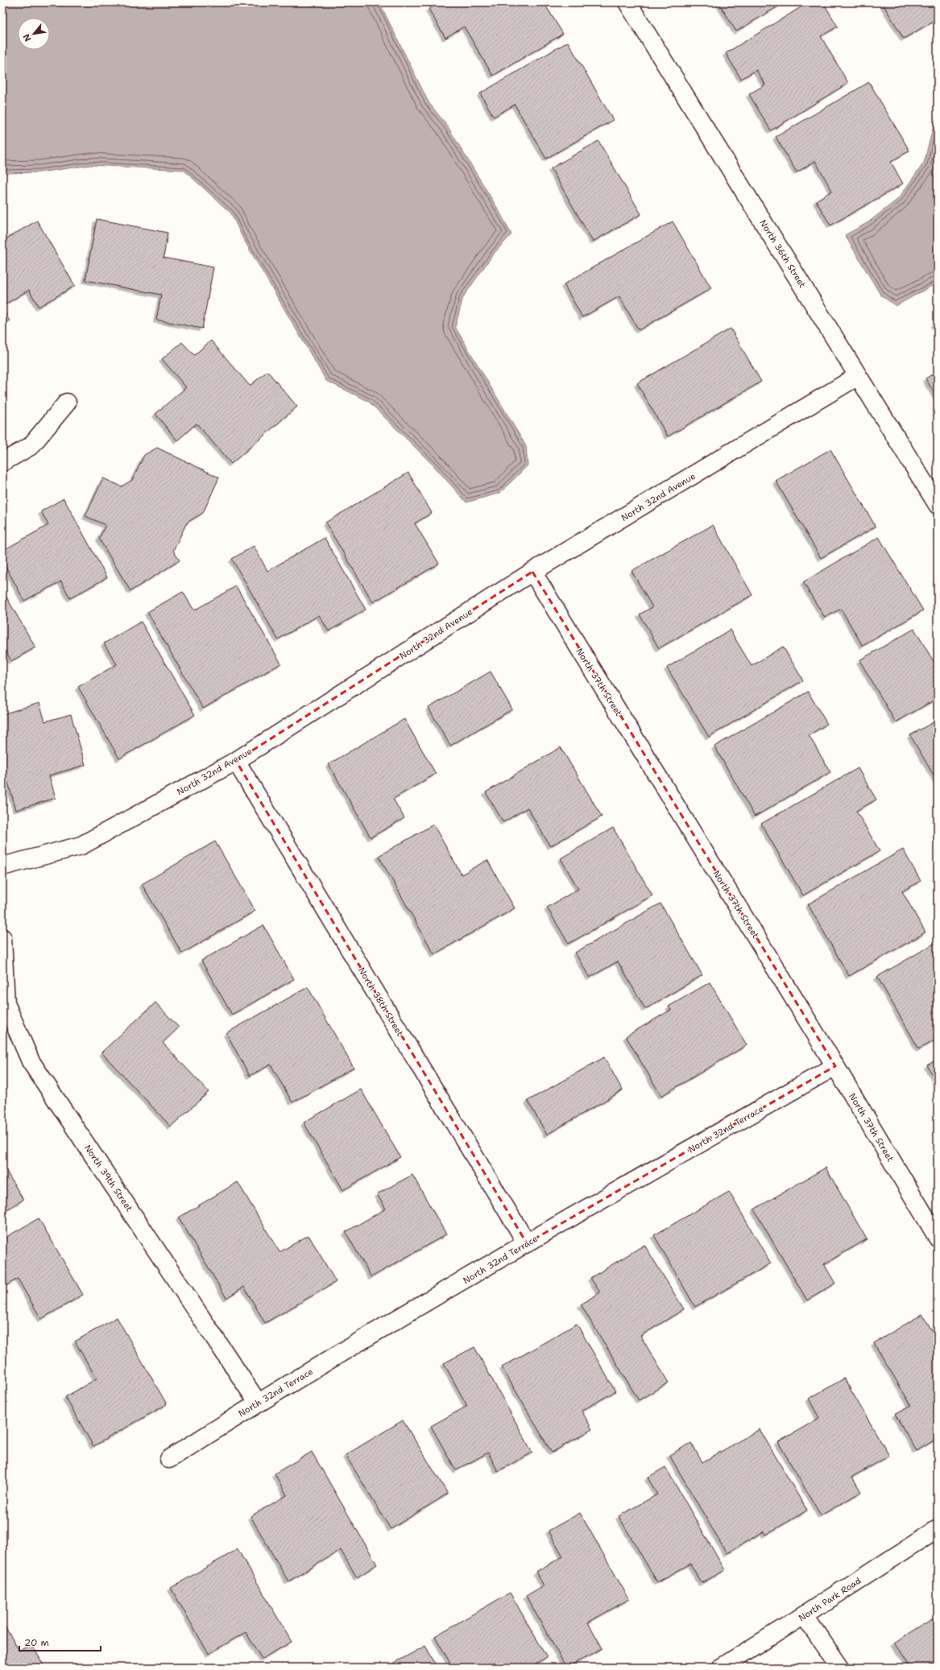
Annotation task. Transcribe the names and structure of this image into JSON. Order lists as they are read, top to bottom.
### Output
{
  "streets": {
    "street": [
      "North 36th Street",
      "North 32nd Avenue",
      "North 37th Street",
      "North 38th Street",
      "North 32nd Terrace",
      "North 39th Street",
      "North Park Road"
    ]
  },
  "crossings": [
    ["North 36th Street", "North 32nd Avenue"],
    ["North 32nd Avenue", "North 37th Street"],
    ["North 32nd Avenue", "North 38th Street"],
    ["North 37th Street", "North 32nd Terrace"],
    ["North 38th Street", "North 32nd Terrace"],
    ["North 32nd Terrace", "North 39th Street"]
  ],
  "scale_bar": "20 m",
  "north": "bottom left"
}
